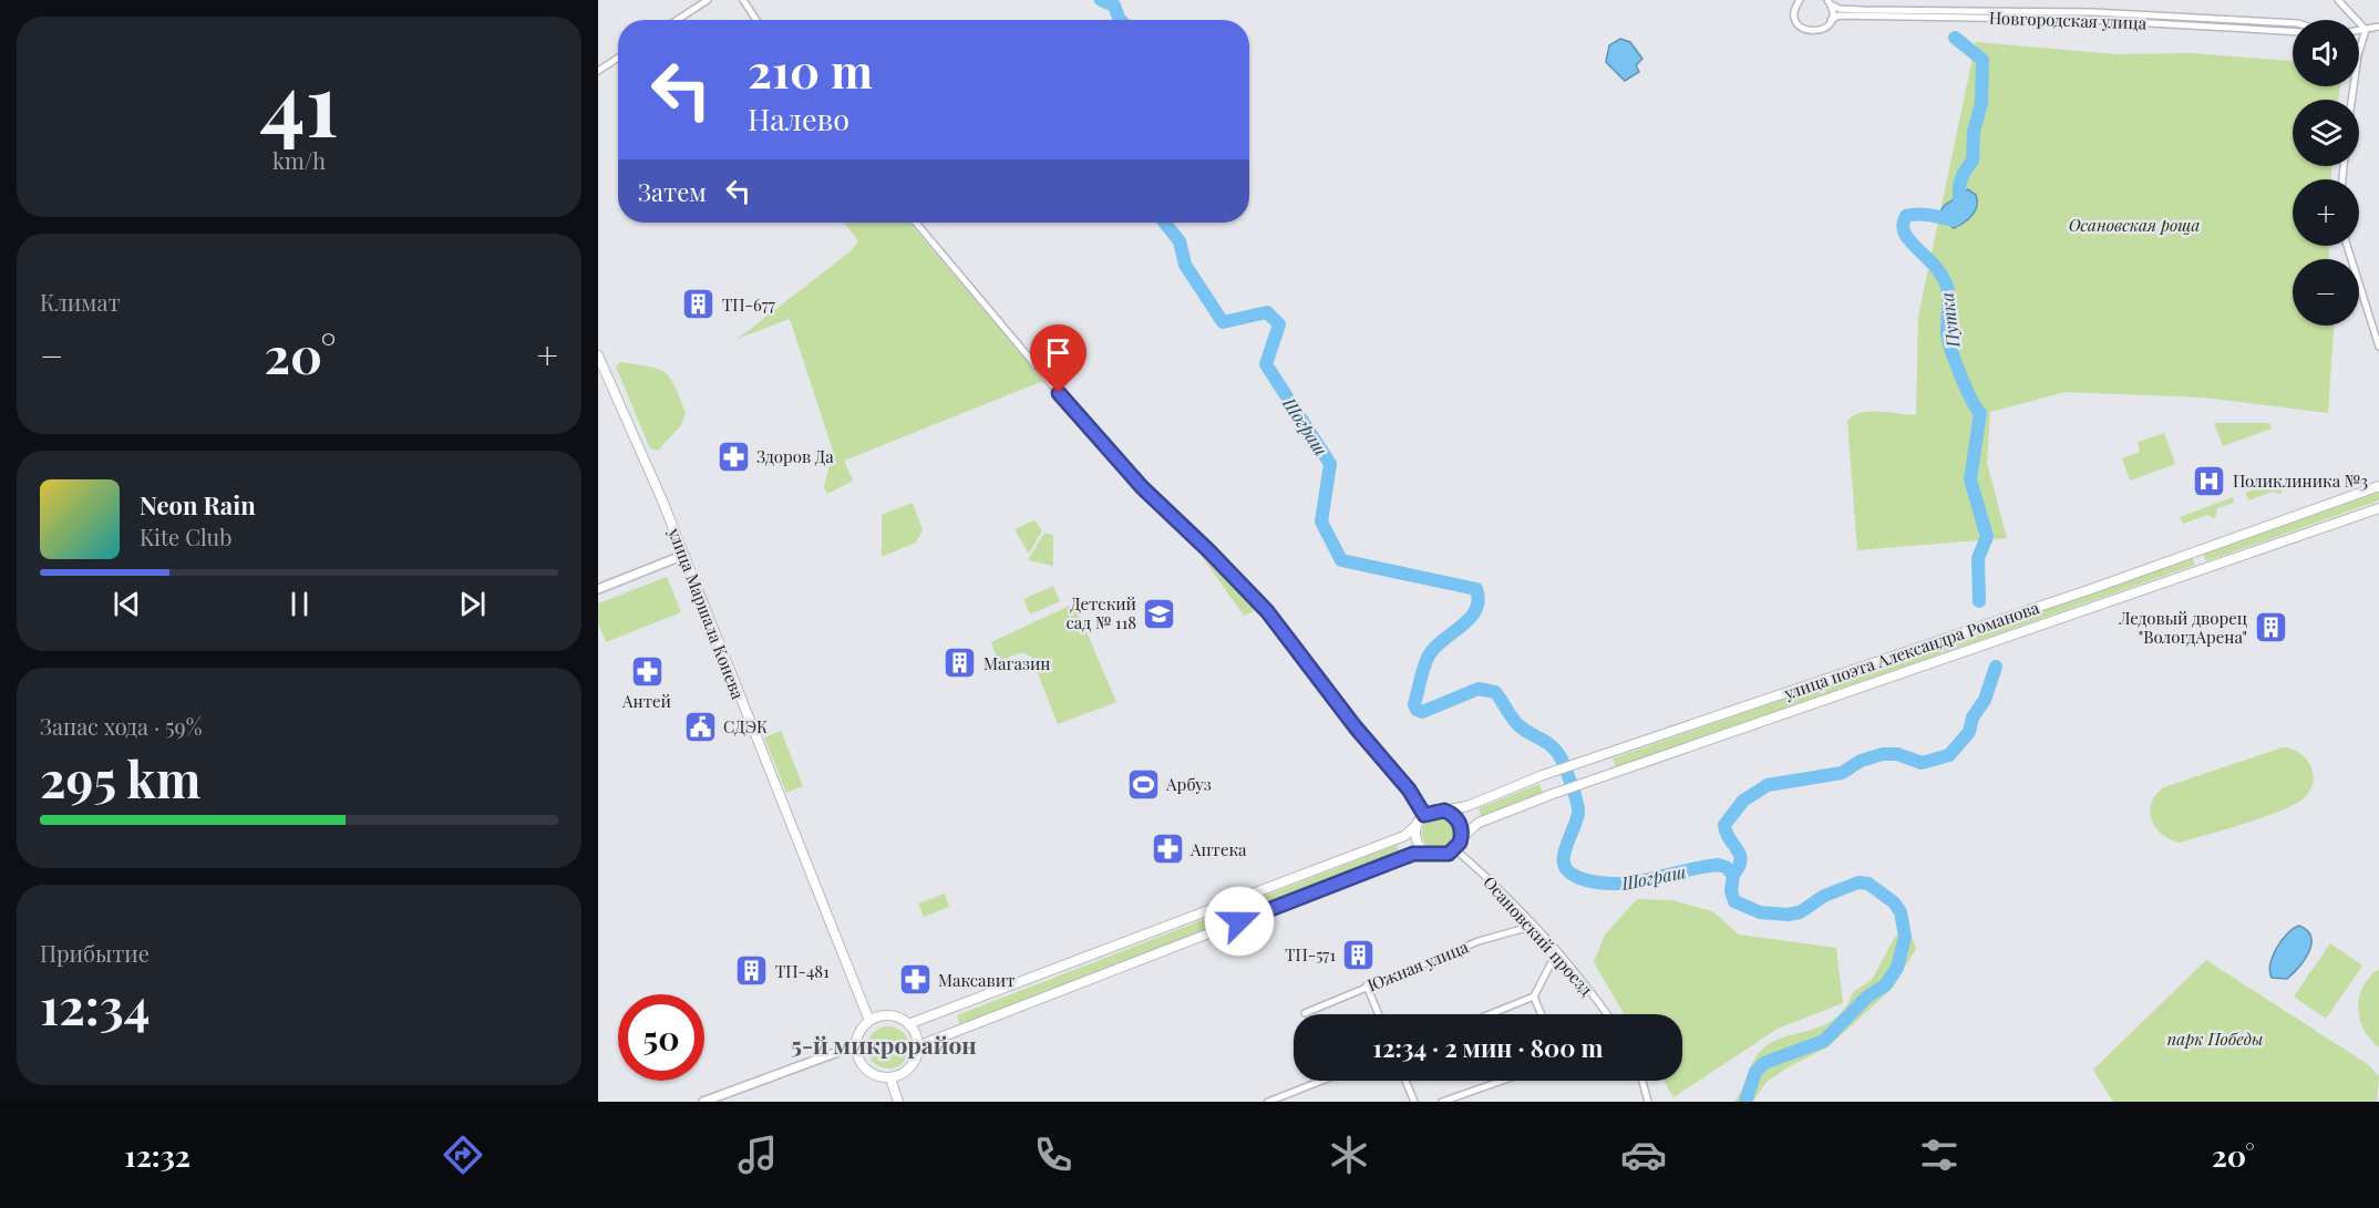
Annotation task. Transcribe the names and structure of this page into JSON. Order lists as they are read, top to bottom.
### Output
{
  "streets": {
    "main road": ["улица Маршала Конева", "улица поэта Александра Романова"],
    "street": ["Новгородская улица", "Осановский проезд", "Южная улица"]
  },
  "crossings": [
    ["улица поэта Александра Романова", "Осановский проезд"],
    ["Осановский проезд", "Южная улица"]
  ],
  "districts": ["5-й микрорайон"],
  "water": ["Путка", "Шограш"],
  "parks": ["Осановская роща", "парк Победы"],
  "places": {
    "building": [
      "ТП-677",
      "Ледовый дворец \"ВологдАрена\"",
      "Магазин",
      "ТП-571",
      "ТП-481"
    ],
    "pharmacy": [
      "Здоров Да",
      "Антей",
      "Аптека",
      "Максавит"
    ],
    "hospital": ["Поликлиника №3"],
    "school or university": ["Детский сад № 118"],
    "public building": ["СДЭК"],
    "sports": ["Арбуз"]
  },
  "page": {
    "tile": [
      ["41", "km/h"],
      "Климат",
      ["Запас хода · 59%", "295 km"],
      ["Прибытие", "12:34"]
    ],
    "map_buttons": ["+", "−"],
    "turn": ["210 m", "Налево"],
    "then": "Затем",
    "heat": ["−", "20°", "+"],
    "song": ["Neon Rain", "Kite Club"],
    "limit": "50",
    "trip": "12:34 · 2 мин · 800 m",
    "tabs": ["12:32", "20°"]
  }
}
